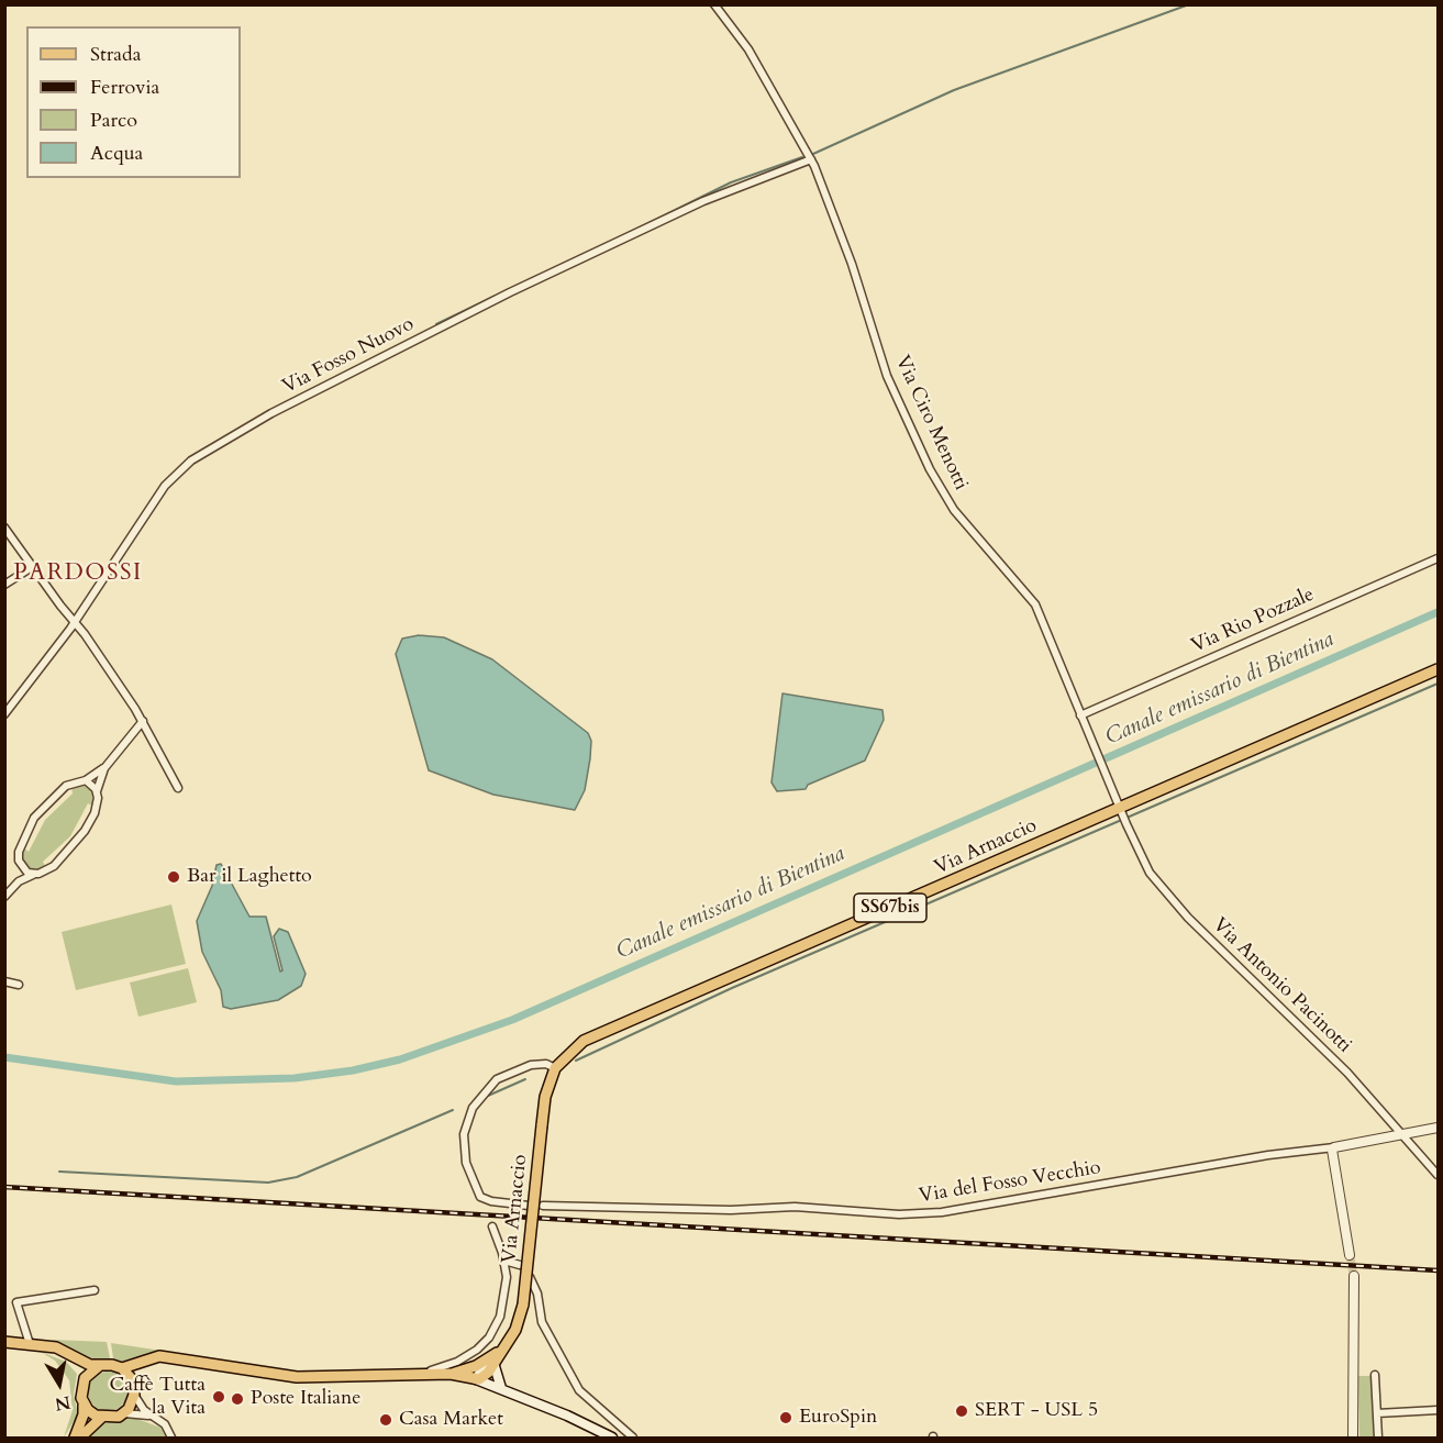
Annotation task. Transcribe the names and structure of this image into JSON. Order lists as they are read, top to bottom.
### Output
{
  "streets": {
    "main road": ["Via Arnaccio", "SS67bis"],
    "street": [
      "Via Fosso Nuovo",
      "Via Ciro Menotti",
      "Via Rio Pozzale",
      "Via Antonio Pacinotti",
      "Via del Fosso Vecchio"
    ]
  },
  "crossings": [
    ["Via Fosso Nuovo", "Via Ciro Menotti"],
    ["Via Ciro Menotti", "Via Rio Pozzale"],
    ["Via Ciro Menotti", "Via Arnaccio"],
    ["Via Ciro Menotti", "Via Antonio Pacinotti"],
    ["Via Arnaccio", "Via Antonio Pacinotti"],
    ["Via Antonio Pacinotti", "Via del Fosso Vecchio"]
  ],
  "districts": ["PARDOSSI"],
  "water": ["Canale emissario di Bientina"],
  "places": [
    "Bar il Laghetto",
    "Caffè Tutta la Vita",
    "Poste Italiane",
    "SERT - USL 5",
    "EuroSpin",
    "Casa Market"
  ],
  "legend": [
    "Strada",
    "Ferrovia",
    "Parco",
    "Acqua"
  ],
  "north": "bottom"
}
